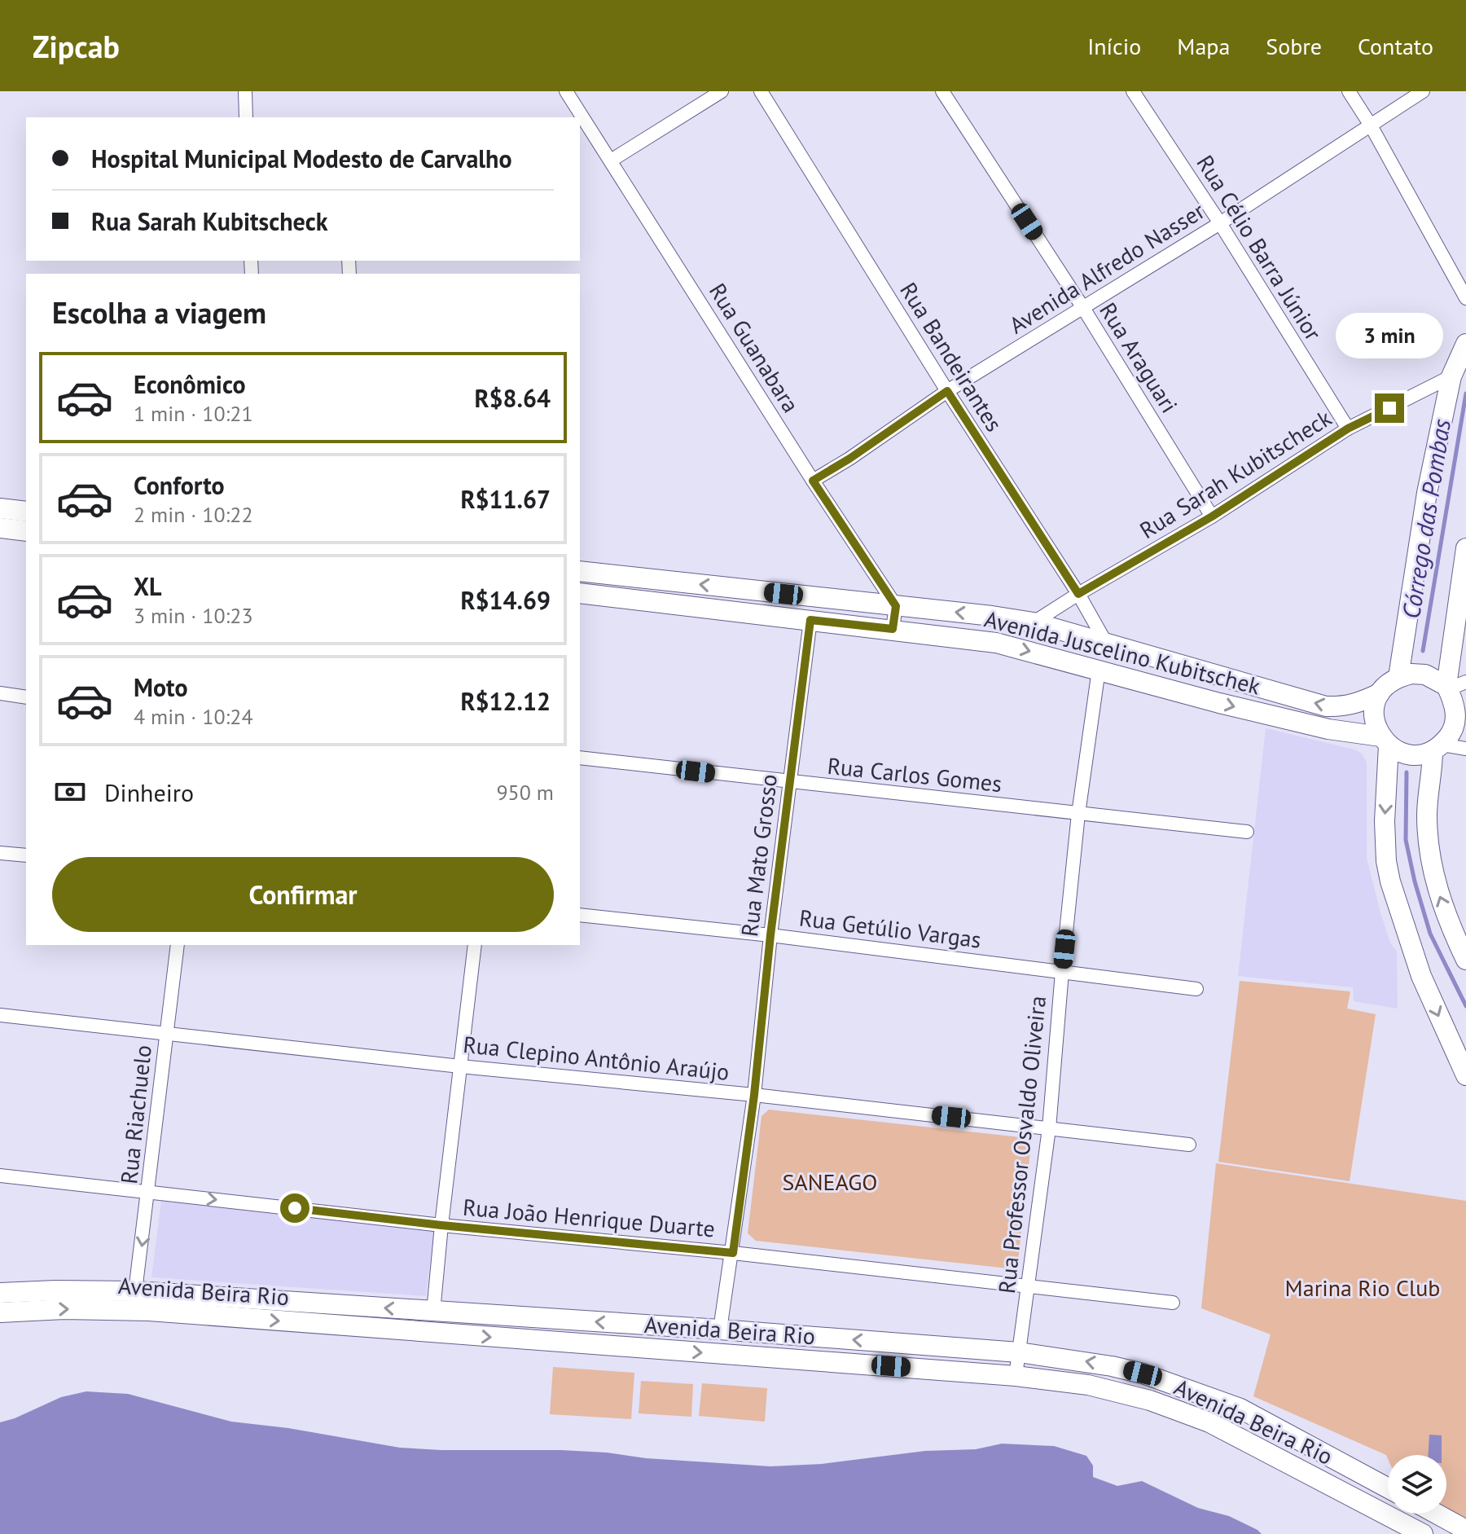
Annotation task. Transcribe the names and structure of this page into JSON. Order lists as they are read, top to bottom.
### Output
{
  "streets": {
    "street": [
      "Rua Célio Barra Júnior",
      "Avenida Alfredo Nasser",
      "Rua Guanabara",
      "Rua Bandeirantes",
      "Rua Araguari",
      "Rua Sarah Kubitscheck",
      "Avenida Juscelino Kubitschek",
      "Rua Carlos Gomes",
      "Rua Mato Grosso",
      "Rua Getúlio Vargas",
      "Rua Clepino Antônio Araújo",
      "Rua Riachuelo",
      "Rua Professor Osvaldo Oliveira",
      "Rua João Henrique Duarte",
      "Avenida Beira Rio"
    ]
  },
  "crossings": [
    ["Rua Célio Barra Júnior", "Avenida Alfredo Nasser"],
    ["Rua Célio Barra Júnior", "Rua Sarah Kubitscheck"],
    ["Avenida Alfredo Nasser", "Rua Guanabara"],
    ["Avenida Alfredo Nasser", "Rua Bandeirantes"],
    ["Avenida Alfredo Nasser", "Rua Araguari"],
    ["Rua Guanabara", "Avenida Juscelino Kubitschek"],
    ["Rua Bandeirantes", "Rua Sarah Kubitscheck"],
    ["Rua Bandeirantes", "Avenida Juscelino Kubitschek"],
    ["Rua Araguari", "Rua Sarah Kubitscheck"],
    ["Rua Sarah Kubitscheck", "Avenida Juscelino Kubitschek"],
    ["Avenida Juscelino Kubitschek", "Rua Mato Grosso"],
    ["Avenida Juscelino Kubitschek", "Rua Professor Osvaldo Oliveira"],
    ["Rua Carlos Gomes", "Rua Mato Grosso"],
    ["Rua Carlos Gomes", "Rua Professor Osvaldo Oliveira"],
    ["Rua Mato Grosso", "Rua Getúlio Vargas"],
    ["Rua Mato Grosso", "Rua Clepino Antônio Araújo"],
    ["Rua Mato Grosso", "Rua João Henrique Duarte"],
    ["Rua Mato Grosso", "Avenida Beira Rio"],
    ["Rua Getúlio Vargas", "Rua Professor Osvaldo Oliveira"],
    ["Rua Clepino Antônio Araújo", "Rua Riachuelo"],
    ["Rua Clepino Antônio Araújo", "Rua Professor Osvaldo Oliveira"],
    ["Rua Riachuelo", "Rua João Henrique Duarte"],
    ["Rua Riachuelo", "Avenida Beira Rio"],
    ["Rua Professor Osvaldo Oliveira", "Rua João Henrique Duarte"],
    ["Rua Professor Osvaldo Oliveira", "Avenida Beira Rio"]
  ],
  "water": ["Córrego das Pombas"],
  "parks": ["SANEAGO", "Marina Rio Club"],
  "page": {
    "header": "Zipcab",
    "nav": [
      "Início",
      "Mapa",
      "Sobre",
      "Contato"
    ],
    "banner": ["Hospital Municipal Modesto de Carvalho", "Rua Sarah Kubitscheck"],
    "heading": "Escolha a viagem",
    "bubble": "3 min",
    "list": [
      {
        "name": "Econômico",
        "note": "1 min · 10:21",
        "value": "R$8.64"
      },
      {
        "name": "Conforto",
        "note": "2 min · 10:22",
        "value": "R$11.67"
      },
      {
        "name": "XL",
        "note": "3 min · 10:23",
        "value": "R$14.69"
      },
      {
        "name": "Moto",
        "note": "4 min · 10:24",
        "value": "R$12.12"
      }
    ],
    "pay": ["Dinheiro", "950 m"],
    "buttons": "Confirmar"
  }
}
